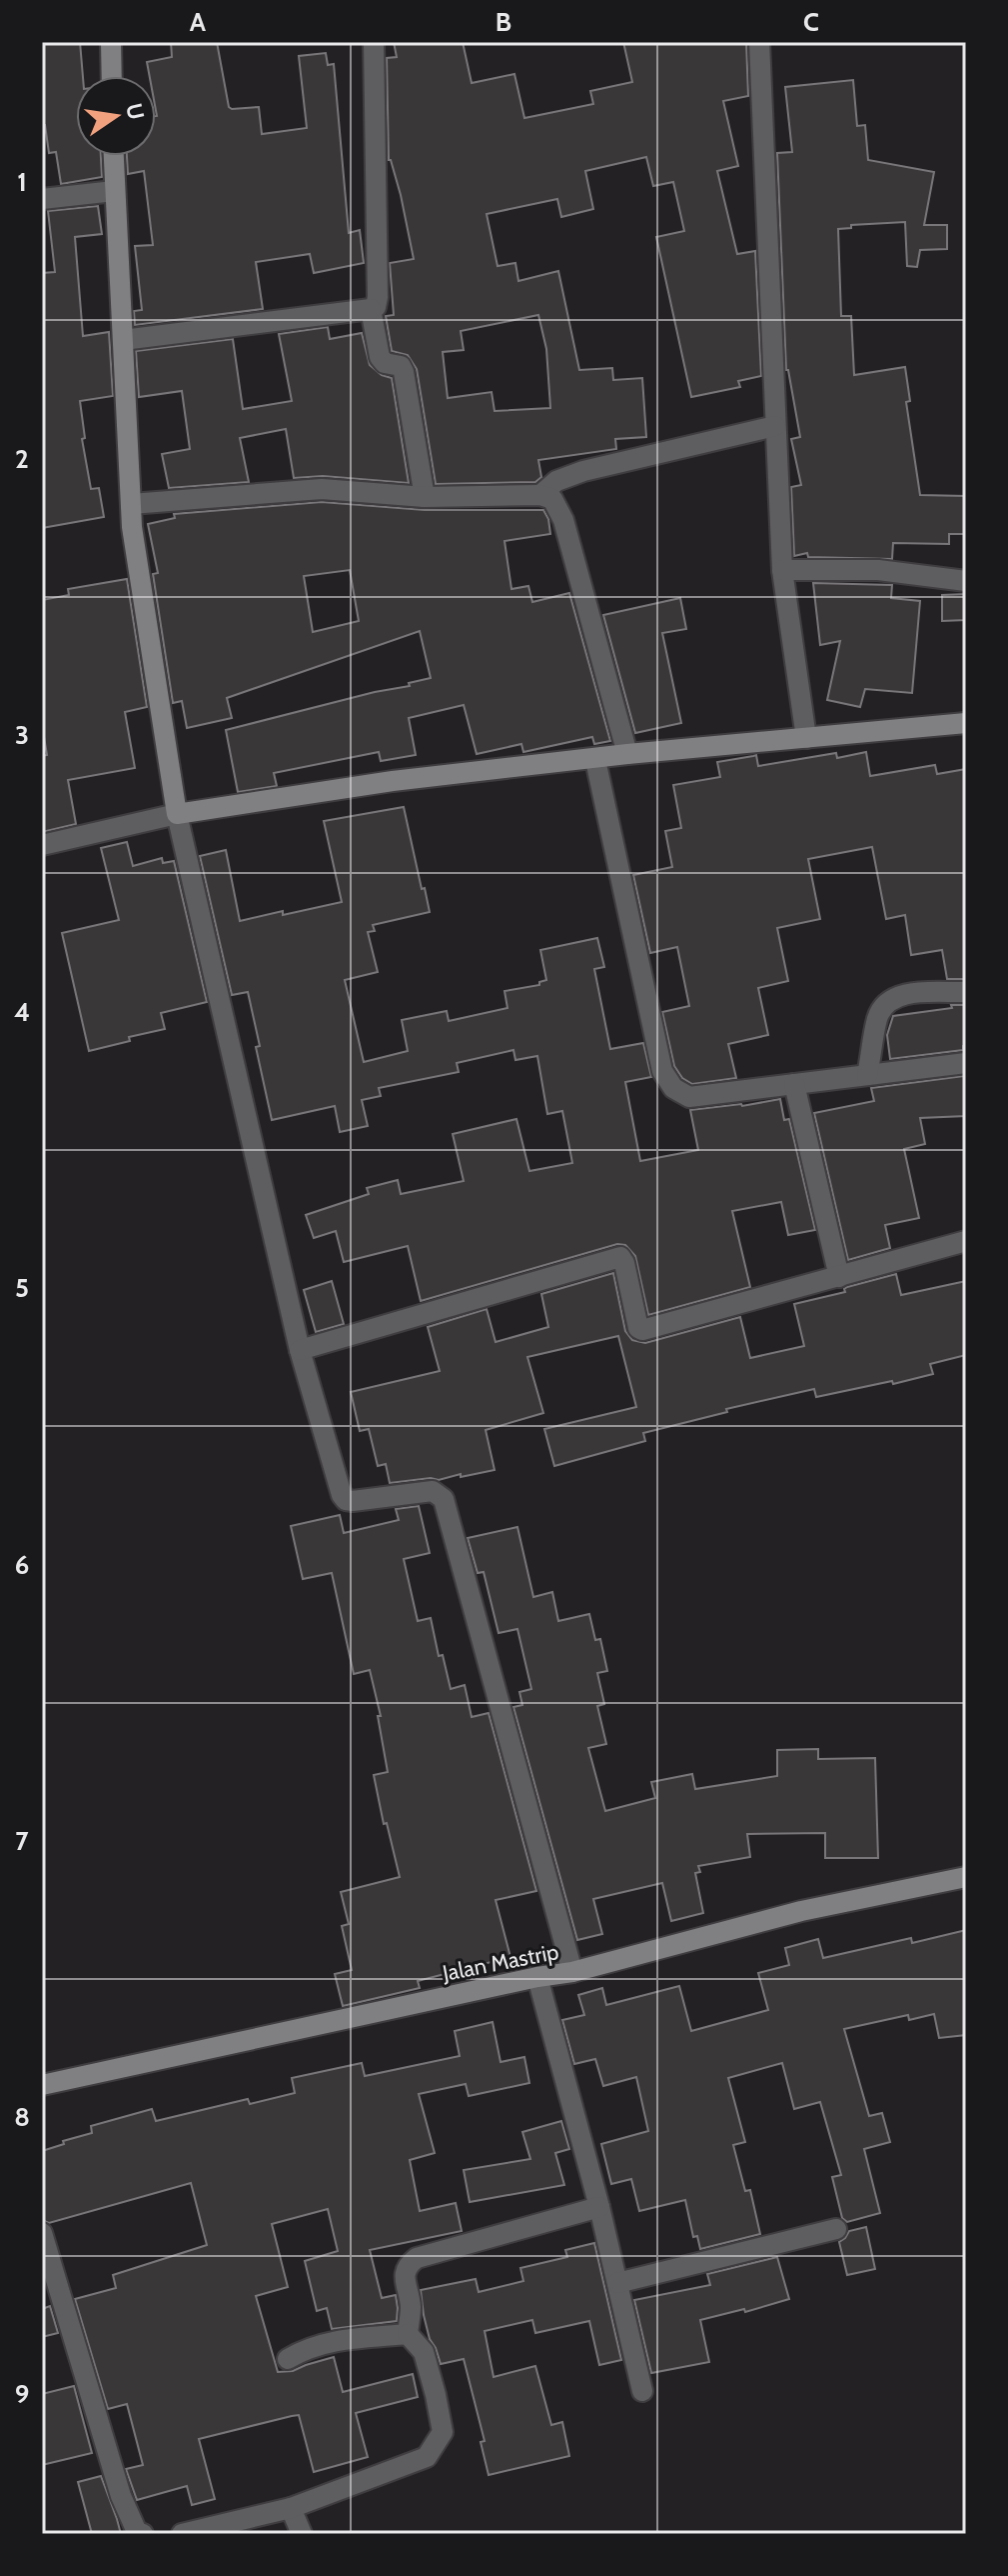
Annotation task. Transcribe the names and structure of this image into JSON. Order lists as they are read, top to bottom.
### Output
{
  "streets": {
    "street": ["Jalan Mastrip"]
  },
  "north": "right",
  "grid": {
    "columns": ["A", "B", "C"],
    "rows": [
      "1",
      "2",
      "3",
      "4",
      "5",
      "6",
      "7",
      "8",
      "9"
    ]
  }
}
